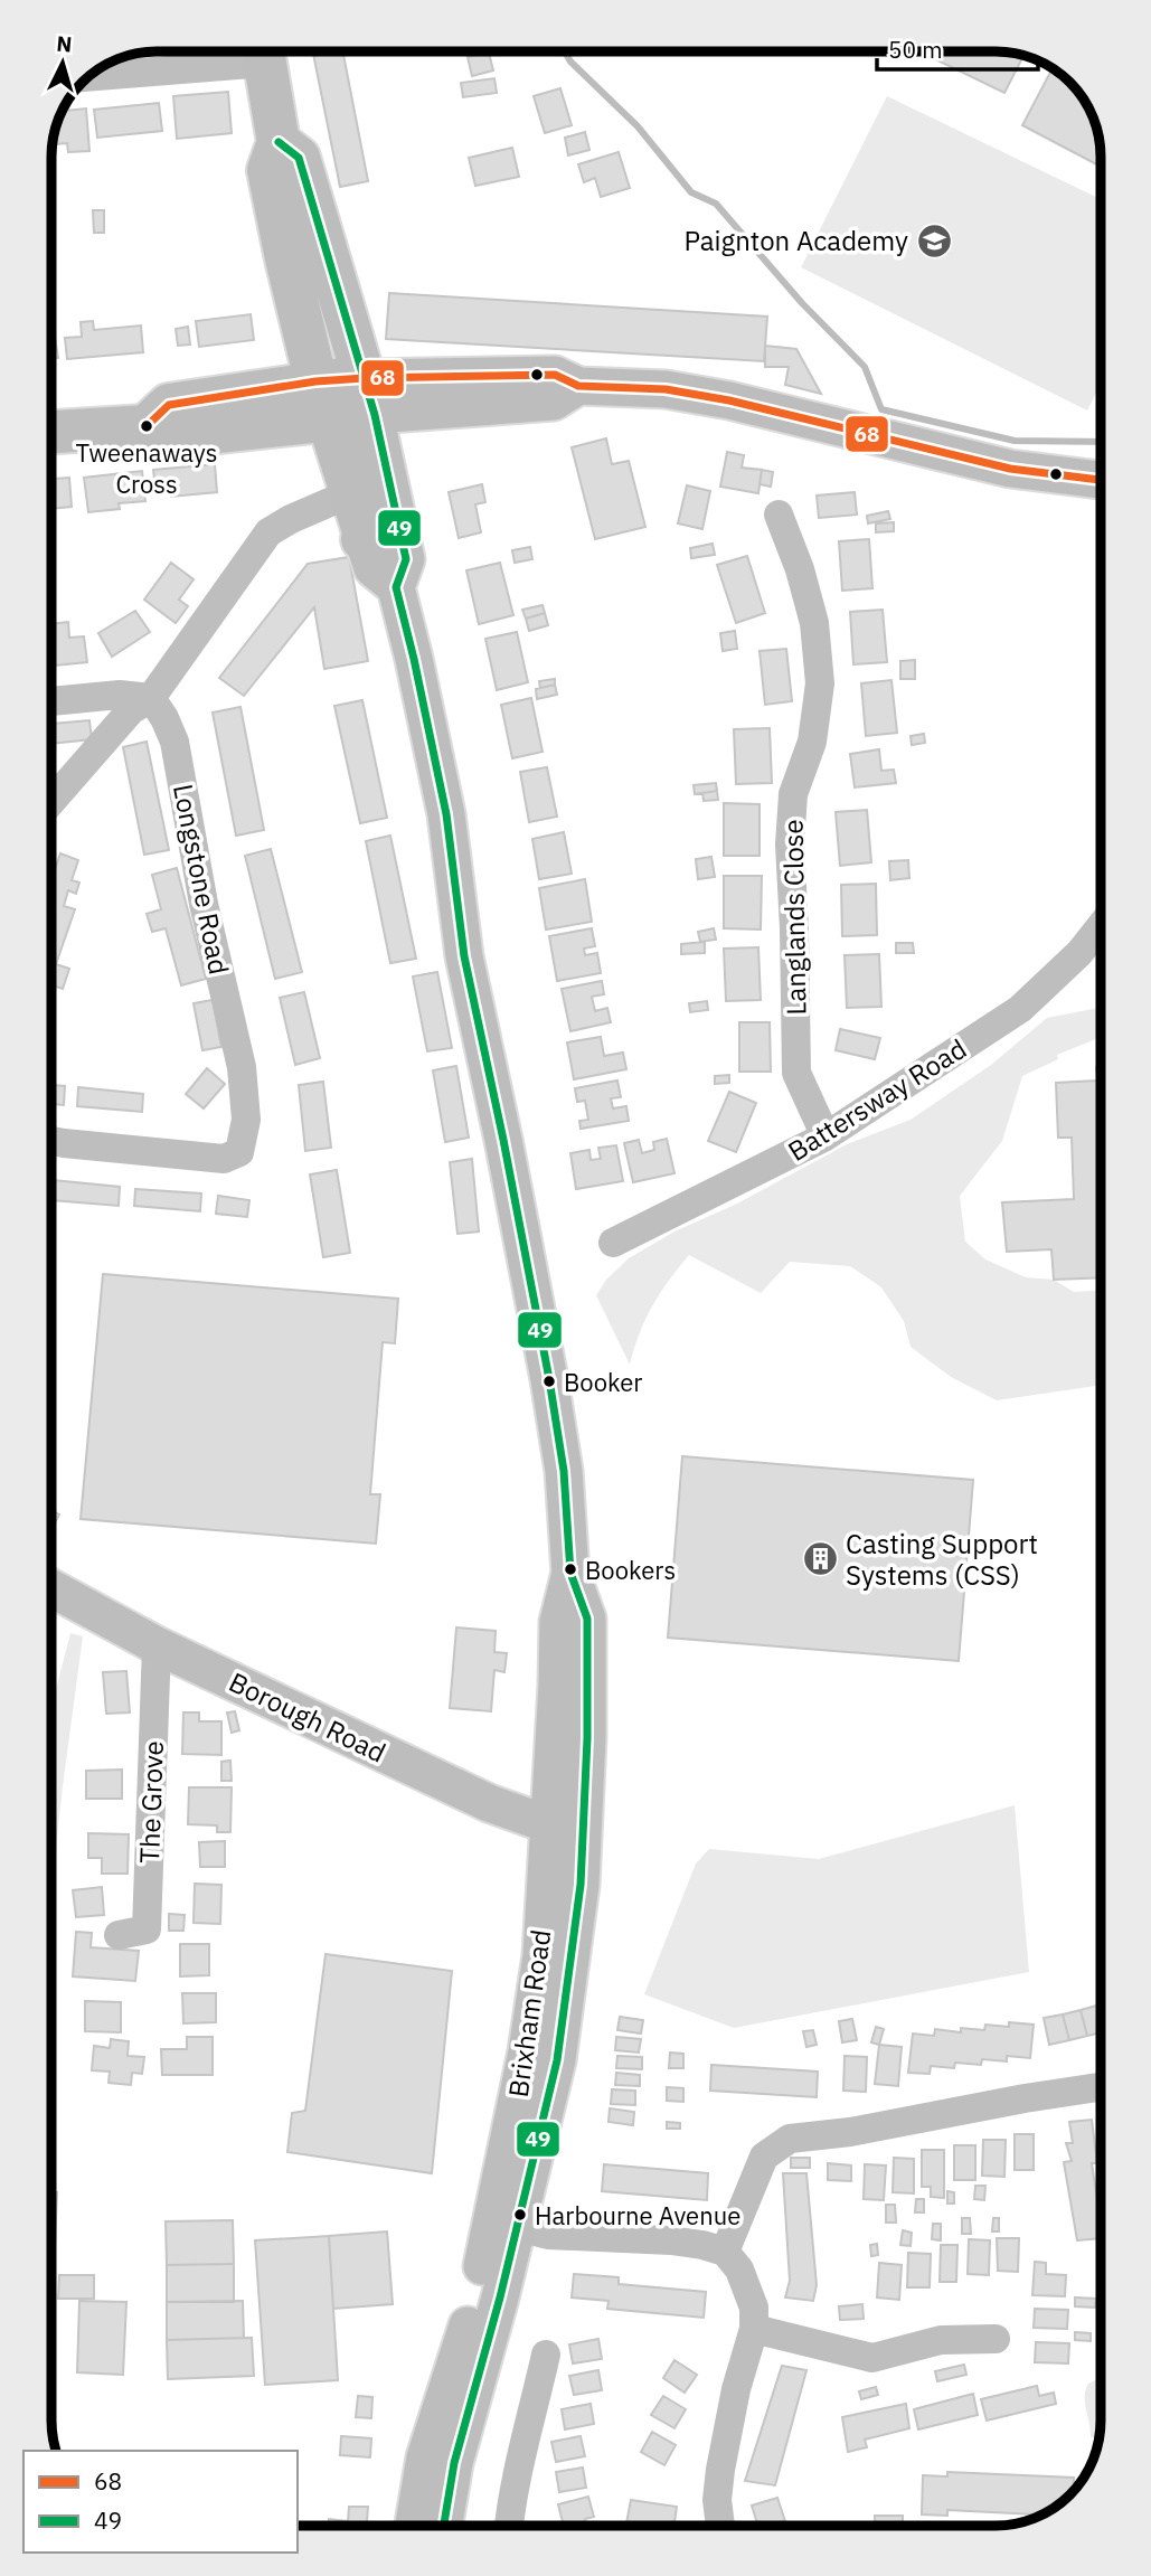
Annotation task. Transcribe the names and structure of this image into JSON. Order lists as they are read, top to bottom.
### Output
{
  "streets": {
    "main road": ["Borough Road", "Brixham Road"],
    "street": [
      "Longstone Road",
      "Langlands Close",
      "Battersway Road",
      "The Grove"
    ]
  },
  "crossings": [
    ["Langlands Close", "Battersway Road"],
    ["Borough Road", "The Grove"],
    ["Borough Road", "Brixham Road"]
  ],
  "places": {
    "school or university": ["Paignton Academy"],
    "other": [
      "Tweenaways Cross",
      "Booker",
      "Bookers",
      "Harbourne Avenue"
    ],
    "building": ["Casting Support Systems (CSS)"]
  },
  "lines": ["transit line 49", "transit line 68"],
  "legend": ["68", "49"],
  "scale_bar": "50 m",
  "north": "top"
}
